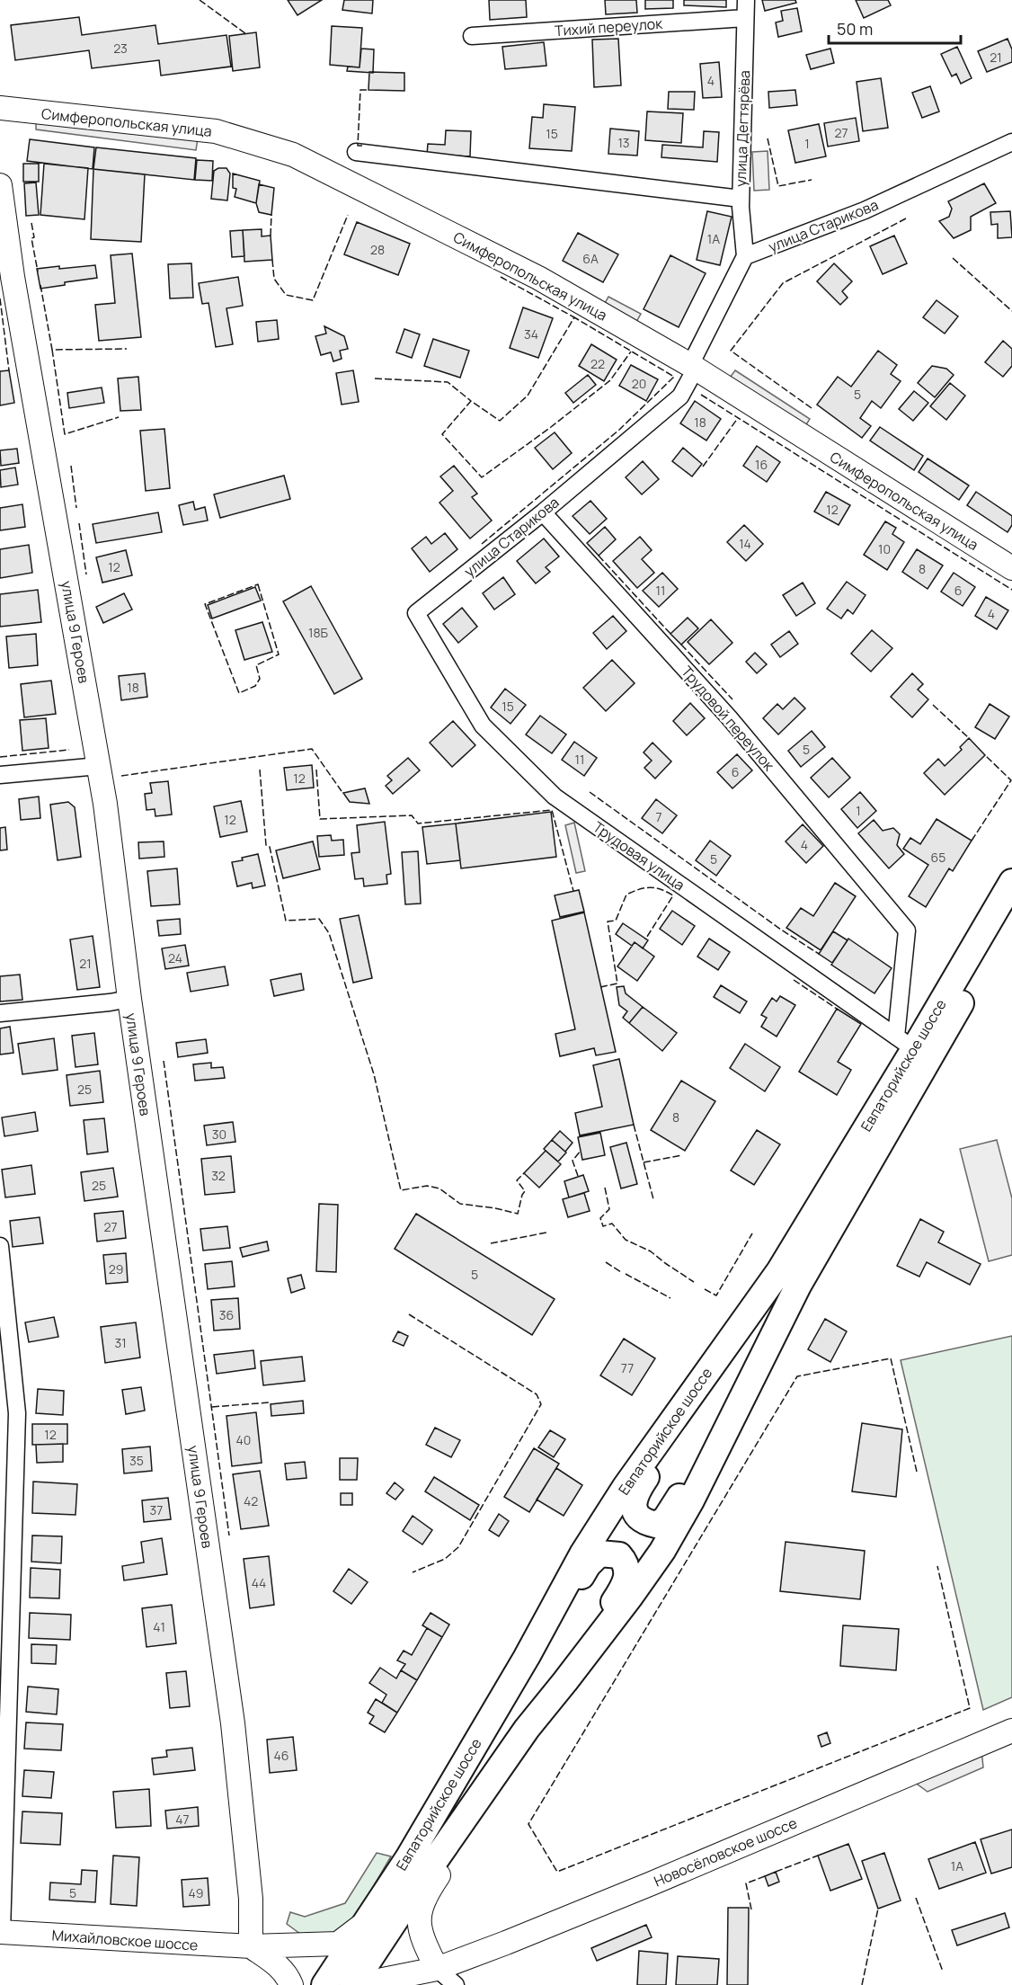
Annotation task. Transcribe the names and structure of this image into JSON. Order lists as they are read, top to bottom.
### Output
{
  "streets": {
    "main road": ["Евпаторийское шоссе"],
    "street": [
      "Тихий переулок",
      "Симферопольская улица",
      "улица Дегтярёва",
      "улица Старикова",
      "улица 9 Героев",
      "Трудовой переулок",
      "Трудовая улица",
      "Новосёловское шоссе",
      "Михайловское шоссе"
    ]
  },
  "crossings": [
    ["Тихий переулок", "улица Дегтярёва"],
    ["Симферопольская улица", "улица Старикова"],
    ["улица Дегтярёва", "улица Старикова"],
    ["улица Старикова", "Трудовой переулок"],
    ["улица Старикова", "Трудовая улица"],
    ["улица 9 Героев", "Михайловское шоссе"],
    ["Трудовой переулок", "Трудовая улица"],
    ["Трудовой переулок", "Евпаторийское шоссе"],
    ["Трудовая улица", "Евпаторийское шоссе"],
    ["Евпаторийское шоссе", "Михайловское шоссе"]
  ],
  "house_numbers": [
    "23",
    "21",
    "4",
    "27",
    "15",
    "13",
    "1",
    "1А",
    "28",
    "6А",
    "34",
    "22",
    "20",
    "5",
    "18",
    "16",
    "12",
    "14",
    "10",
    "12",
    "8",
    "11",
    "6",
    "4",
    "18Б",
    "18",
    "15",
    "5",
    "11",
    "6",
    "12",
    "1",
    "7",
    "12",
    "4",
    "65",
    "5",
    "24",
    "21",
    "25",
    "8",
    "30",
    "32",
    "25",
    "27",
    "29",
    "5",
    "36",
    "31",
    "77",
    "12",
    "40",
    "35",
    "42",
    "37",
    "44",
    "41",
    "46",
    "47",
    "1А",
    "5",
    "49"
  ],
  "scale_bar": "50 m"
}
